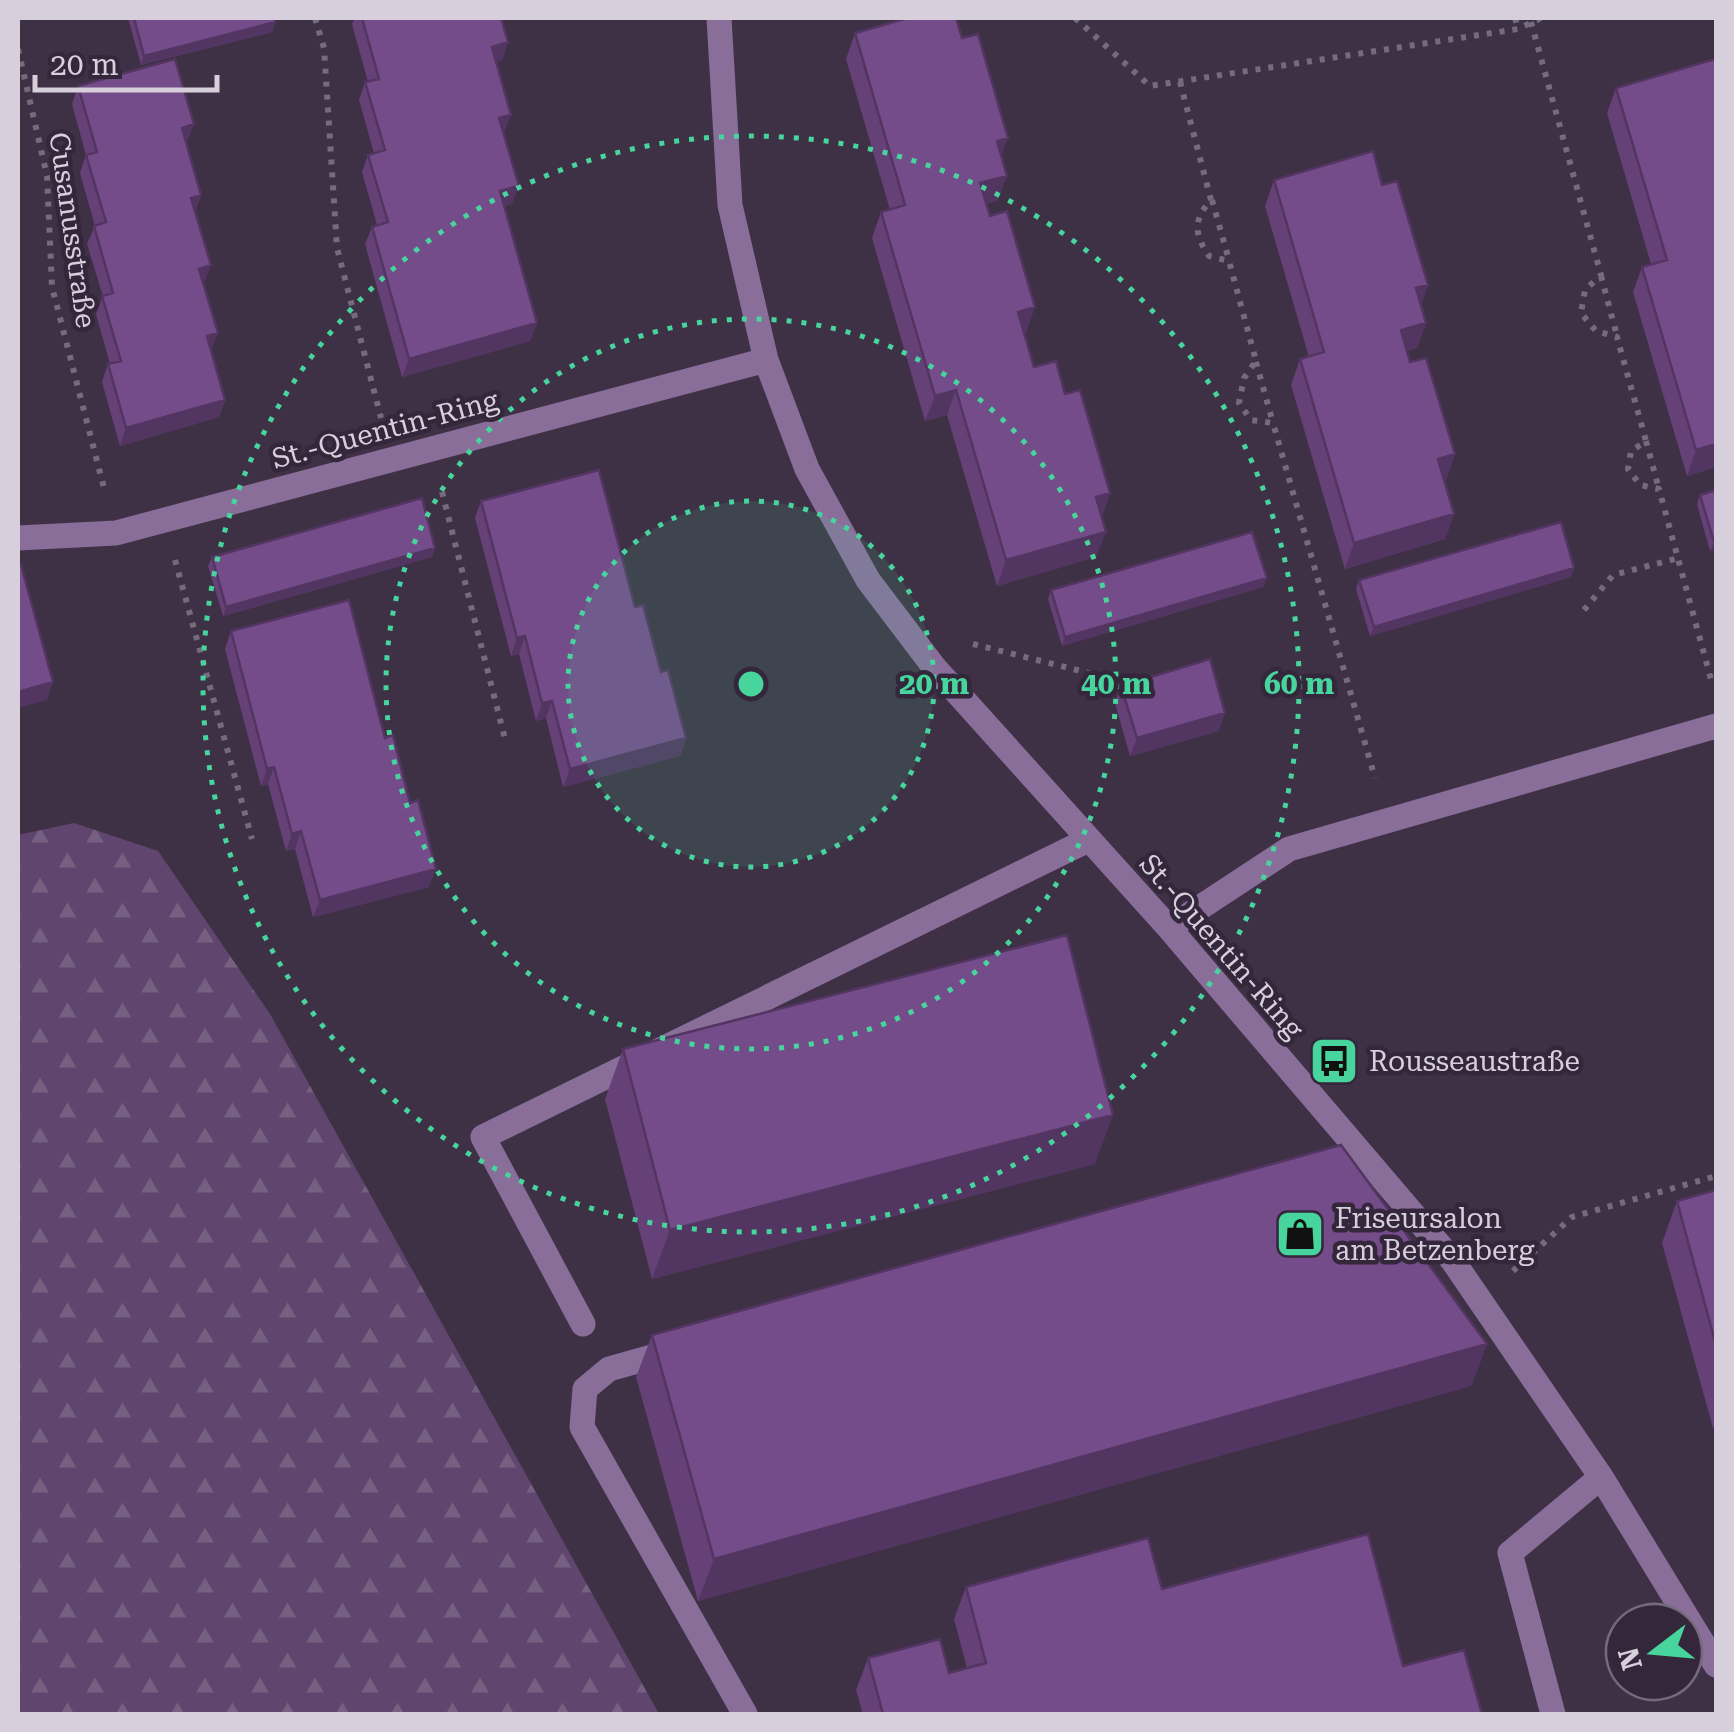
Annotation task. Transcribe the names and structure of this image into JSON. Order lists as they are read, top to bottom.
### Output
{
  "streets": {
    "street": ["St.-Quentin-Ring"],
    "path": ["Cusanusstraße"]
  },
  "crossings": [
    ["Cusanusstraße", "St.-Quentin-Ring"]
  ],
  "places": {
    "bus stop": ["Rousseaustraße"],
    "shop": ["Friseursalon am Betzenberg"]
  },
  "scale_bar": "20 m",
  "north": "left",
  "rings": ["20 m", "40 m", "60 m"]
}
